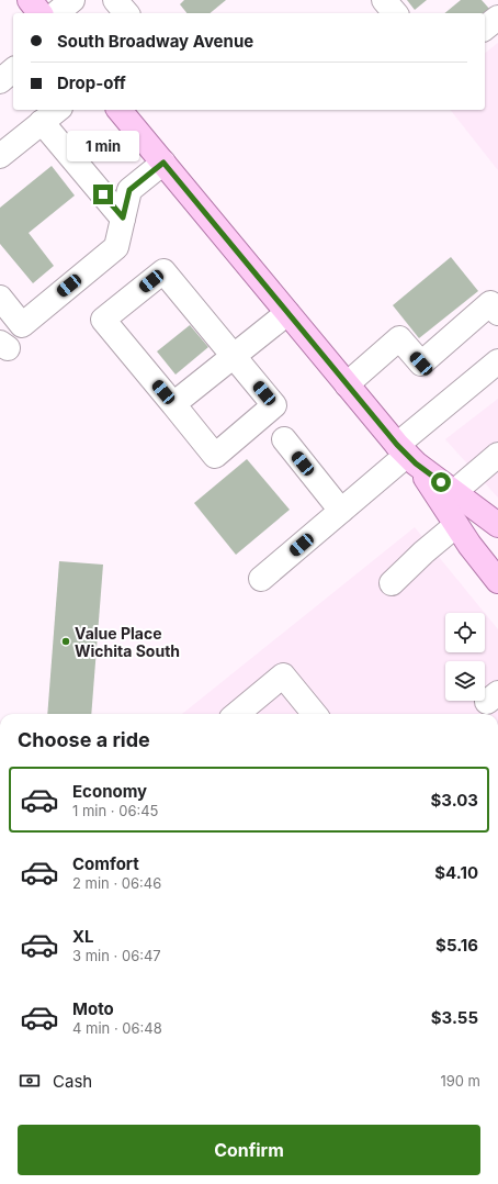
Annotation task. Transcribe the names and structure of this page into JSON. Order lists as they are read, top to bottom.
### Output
{
  "places": ["Value Place Wichita South"],
  "page": {
    "banner": ["South Broadway Avenue", "Drop-off"],
    "bubble": "1 min",
    "heading": "Choose a ride",
    "list": [
      {
        "name": "Economy",
        "note": "1 min · 06:45",
        "value": "$3.03"
      },
      {
        "name": "Comfort",
        "note": "2 min · 06:46",
        "value": "$4.10"
      },
      {
        "name": "XL",
        "note": "3 min · 06:47",
        "value": "$5.16"
      },
      {
        "name": "Moto",
        "note": "4 min · 06:48",
        "value": "$3.55"
      }
    ],
    "pay": ["Cash", "190 m"],
    "buttons": "Confirm"
  }
}
